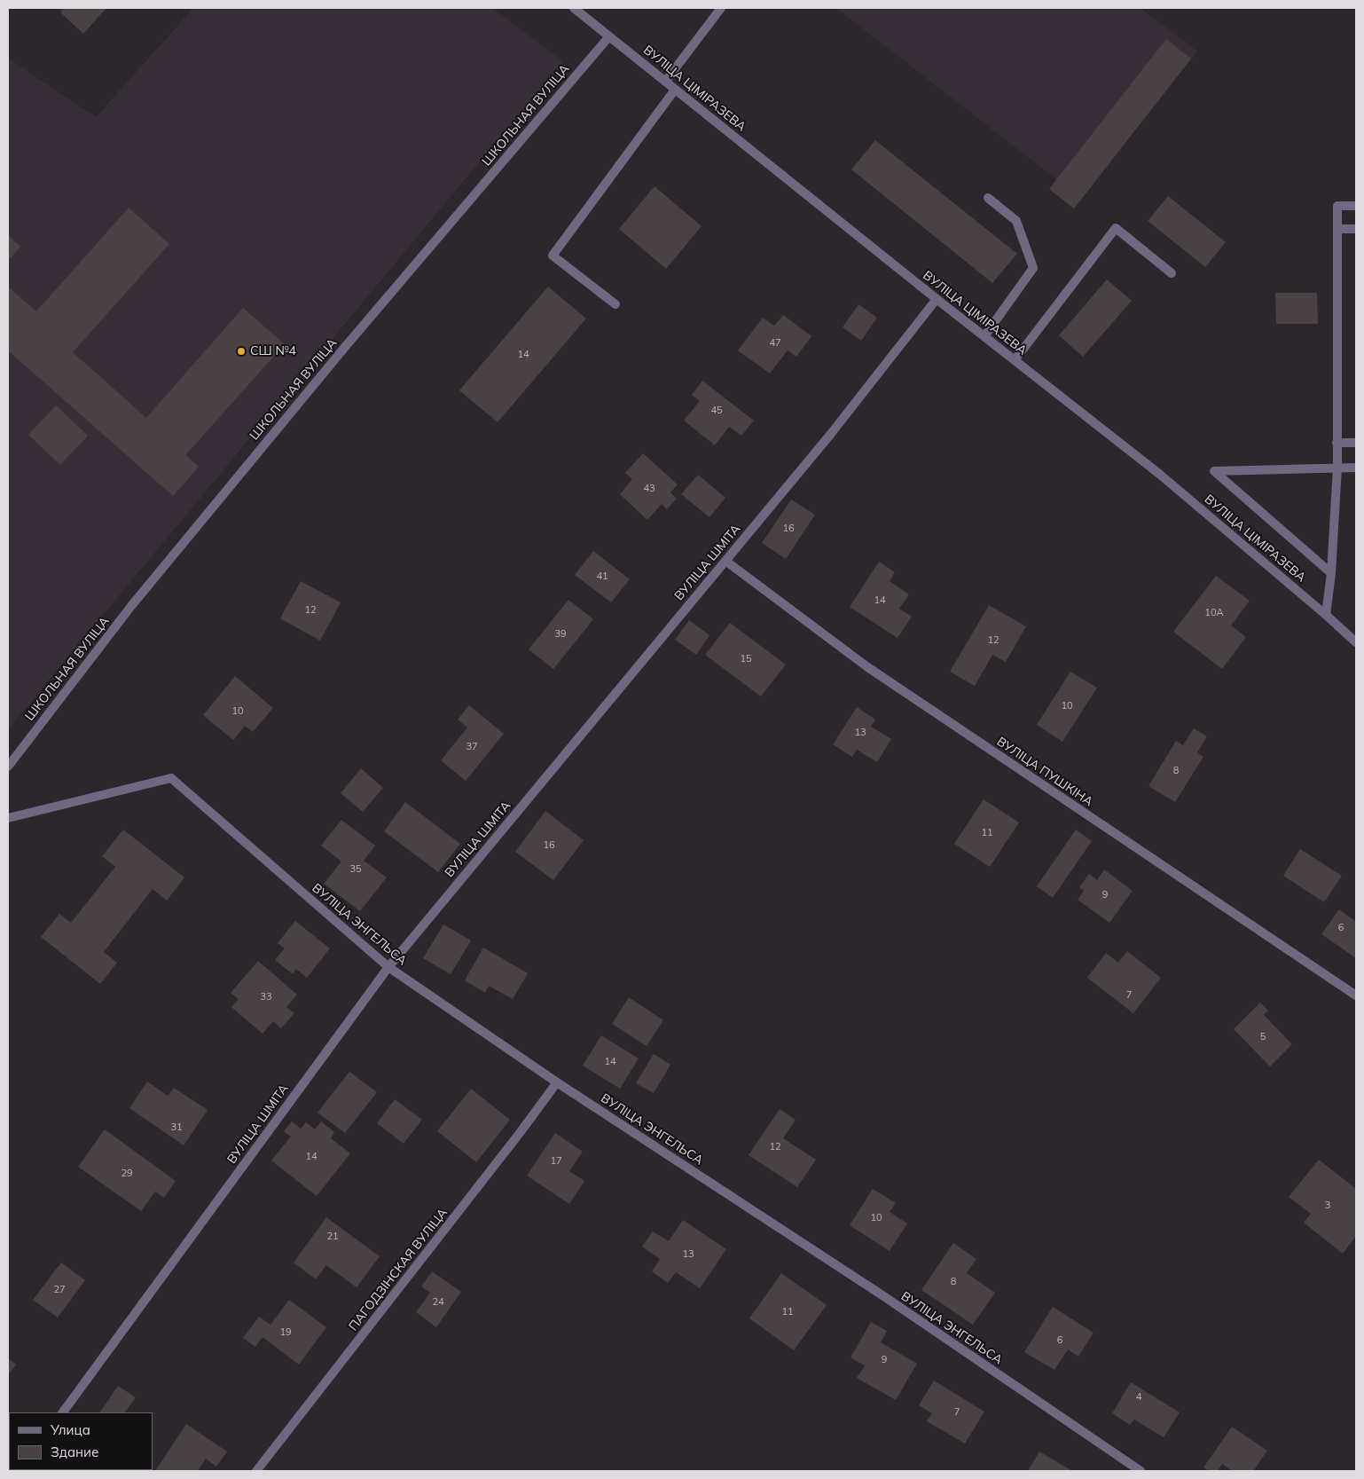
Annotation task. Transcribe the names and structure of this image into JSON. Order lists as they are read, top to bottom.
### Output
{
  "streets": {
    "street": [
      "ВУЛІЦА ЦІМІРАЗЕВА",
      "ШКОЛЬНАЯ ВУЛІЦА",
      "ВУЛІЦА ШМІТА",
      "ВУЛІЦА ПУШКІНА",
      "ВУЛІЦА ЭНГЕЛЬСА",
      "ПАГОДЗІНСКАЯ ВУЛІЦА"
    ]
  },
  "crossings": [
    ["ВУЛІЦА ЦІМІРАЗЕВА", "ШКОЛЬНАЯ ВУЛІЦА"],
    ["ВУЛІЦА ЦІМІРАЗЕВА", "ВУЛІЦА ШМІТА"],
    ["ВУЛІЦА ШМІТА", "ВУЛІЦА ПУШКІНА"],
    ["ВУЛІЦА ШМІТА", "ВУЛІЦА ЭНГЕЛЬСА"],
    ["ВУЛІЦА ЭНГЕЛЬСА", "ПАГОДЗІНСКАЯ ВУЛІЦА"]
  ],
  "places": ["СШ №4"],
  "house_numbers": [
    "47",
    "14",
    "45",
    "43",
    "16",
    "41",
    "14",
    "12",
    "10А",
    "39",
    "12",
    "15",
    "10",
    "10",
    "13",
    "37",
    "8",
    "11",
    "16",
    "35",
    "9",
    "6",
    "7",
    "33",
    "5",
    "14",
    "31",
    "12",
    "14",
    "17",
    "29",
    "3",
    "10",
    "21",
    "13",
    "8",
    "27",
    "24",
    "11",
    "19",
    "6",
    "9",
    "4",
    "7"
  ],
  "legend": ["Улица", "Здание"]
}
